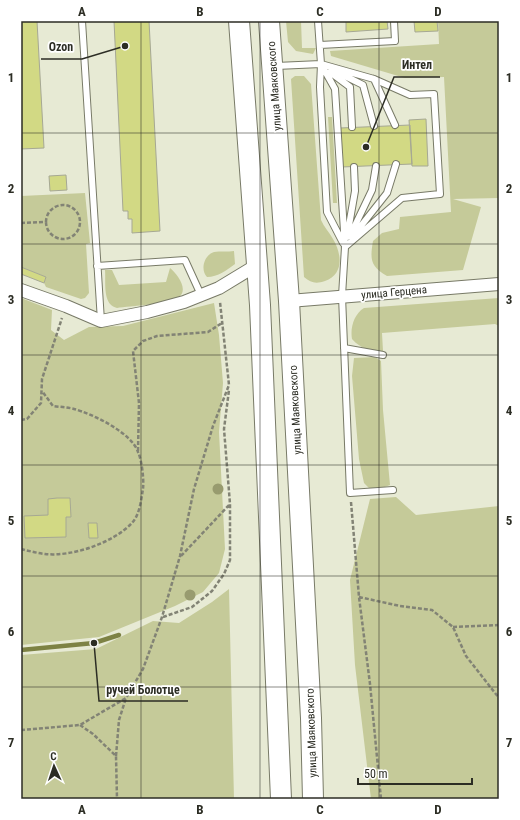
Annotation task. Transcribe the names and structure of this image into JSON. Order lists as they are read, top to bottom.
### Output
{
  "streets": {
    "main road": ["улица Маяковского"],
    "street": ["улица Герцена"]
  },
  "crossings": [
    ["улица Маяковского", "улица Герцена"]
  ],
  "places": ["Ozon", "Интел", "ручей Болотце"],
  "scale_bar": "50 m",
  "north": "top",
  "grid": {
    "columns": [
      "A",
      "B",
      "C",
      "D"
    ],
    "rows": [
      "1",
      "2",
      "3",
      "4",
      "5",
      "6",
      "7"
    ]
  }
}
